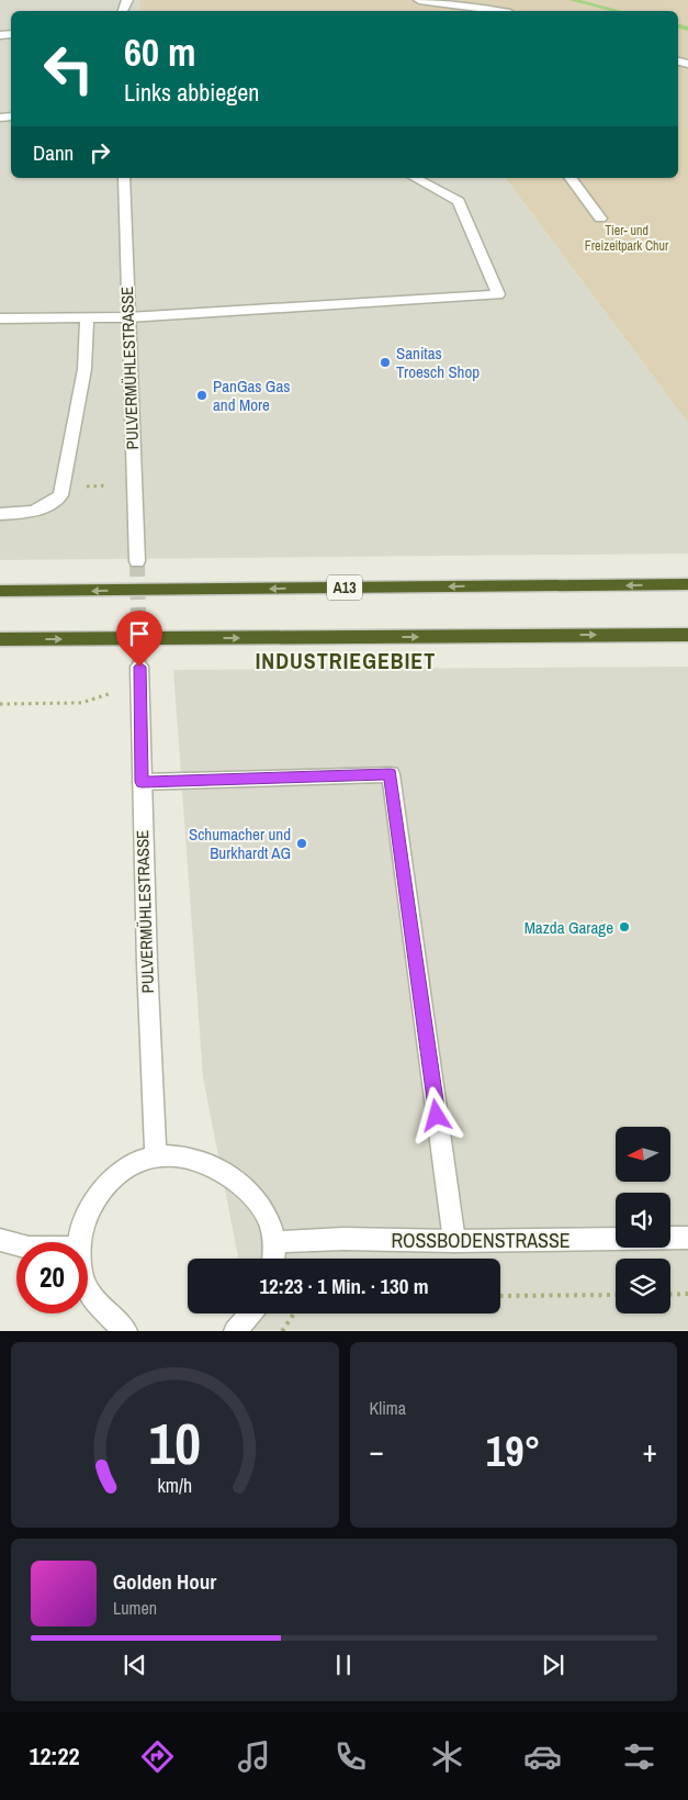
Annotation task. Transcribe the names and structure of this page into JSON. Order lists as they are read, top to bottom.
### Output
{
  "streets": {
    "highway": ["A13"],
    "street": ["PULVERMÜHLESTRASSE", "ROSSBODENSTRASSE"]
  },
  "districts": ["INDUSTRIEGEBIET"],
  "parks": ["Tier- und Freizeitpark Chur"],
  "places": [
    "Sanitas Troesch Shop",
    "PanGas Gas and More",
    "Schumacher und Burkhardt AG",
    "Mazda Garage"
  ],
  "north": "left",
  "page": {
    "turn": ["60 m", "Links abbiegen"],
    "then": "Dann",
    "limit": "20",
    "trip": "12:23 · 1 Min. · 130 m",
    "tile": "Klima",
    "heat": ["−", "19°", "+"],
    "song": ["Golden Hour", "Lumen"],
    "tabs": "12:22",
    "gauge": ["10", "km/h"]
  }
}
